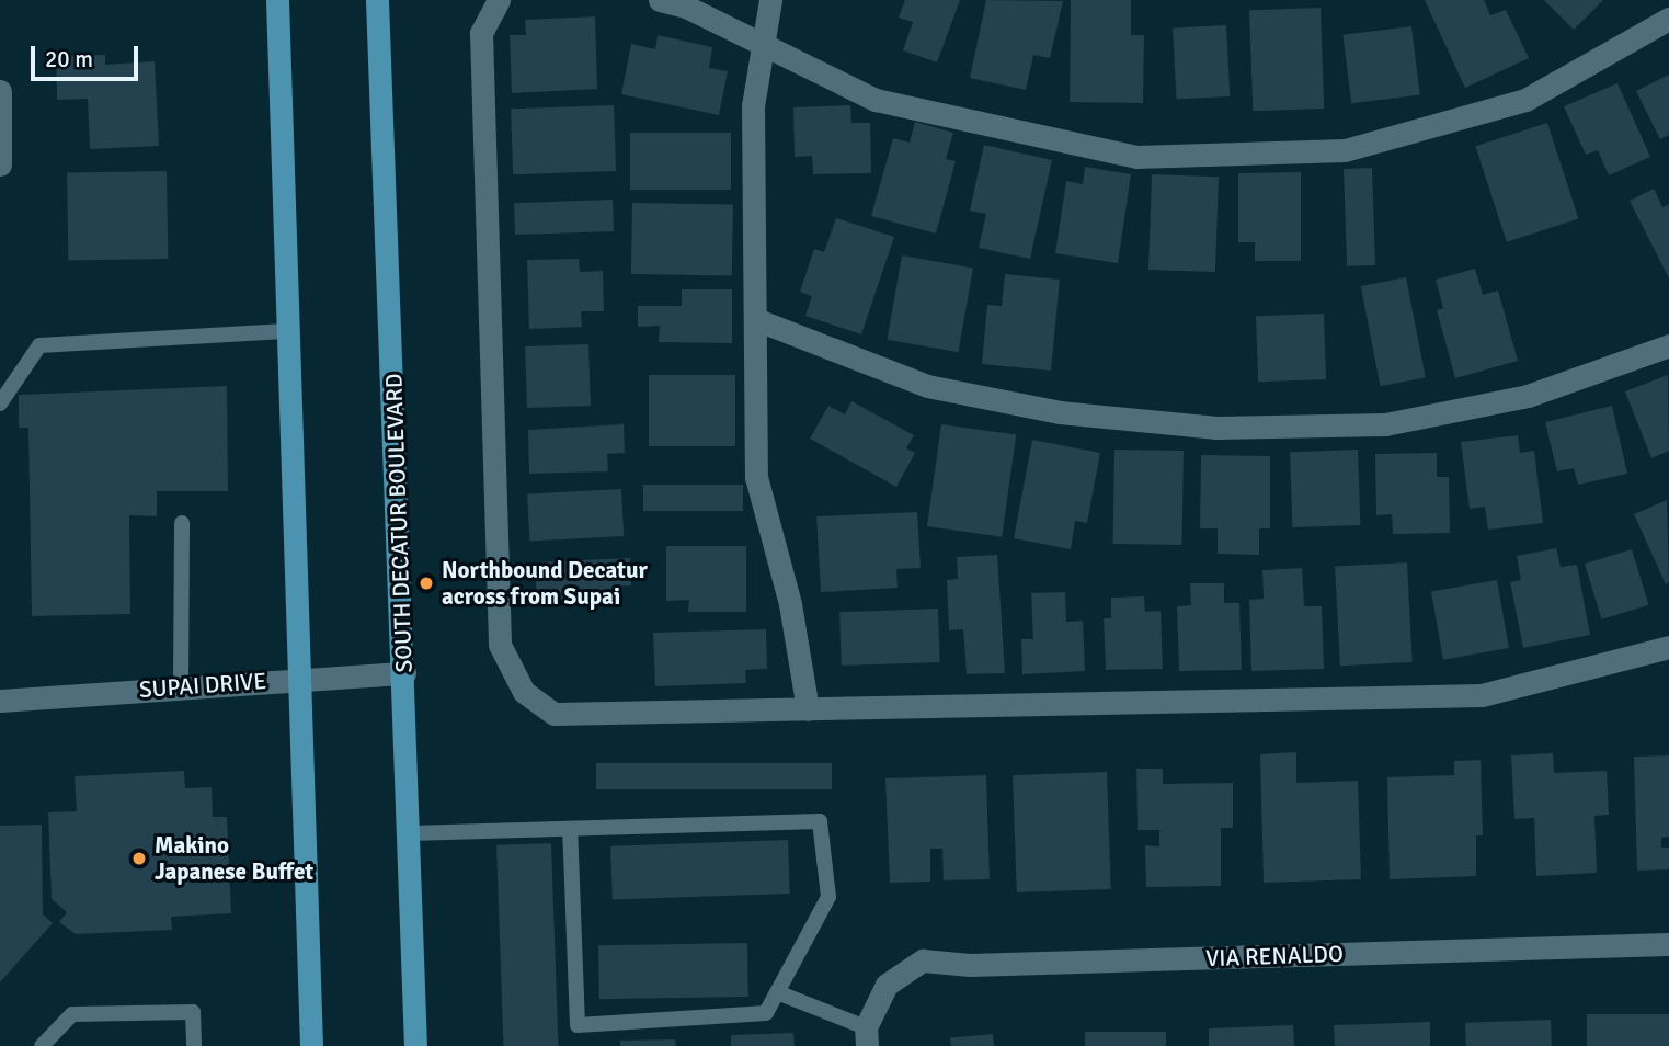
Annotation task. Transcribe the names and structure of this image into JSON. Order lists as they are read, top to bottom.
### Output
{
  "streets": {
    "main road": ["SOUTH DECATUR BOULEVARD"],
    "street": ["SUPAI DRIVE", "VIA RENALDO"]
  },
  "crossings": [
    ["SOUTH DECATUR BOULEVARD", "SUPAI DRIVE"]
  ],
  "places": ["Northbound Decatur across from Supai", "Makino Japanese Buffet"],
  "scale_bar": "20 m"
}
